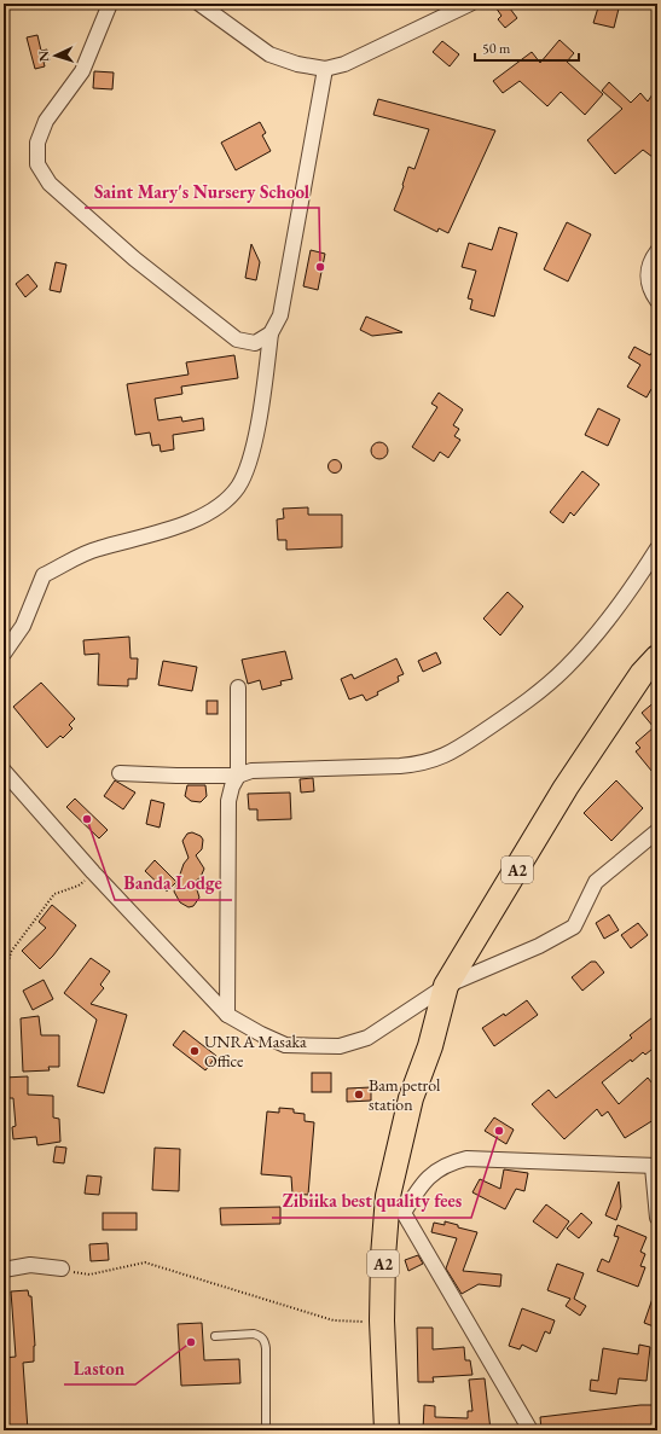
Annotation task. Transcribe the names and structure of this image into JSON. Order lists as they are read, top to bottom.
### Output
{
  "streets": {
    "highway": ["A2"]
  },
  "places": [
    "Saint Mary's Nursery School",
    "Banda Lodge",
    "UNRA Masaka Office",
    "Bam petrol station",
    "Zibiika best quality fees",
    "Laston"
  ],
  "scale_bar": "50 m",
  "north": "left"
}
